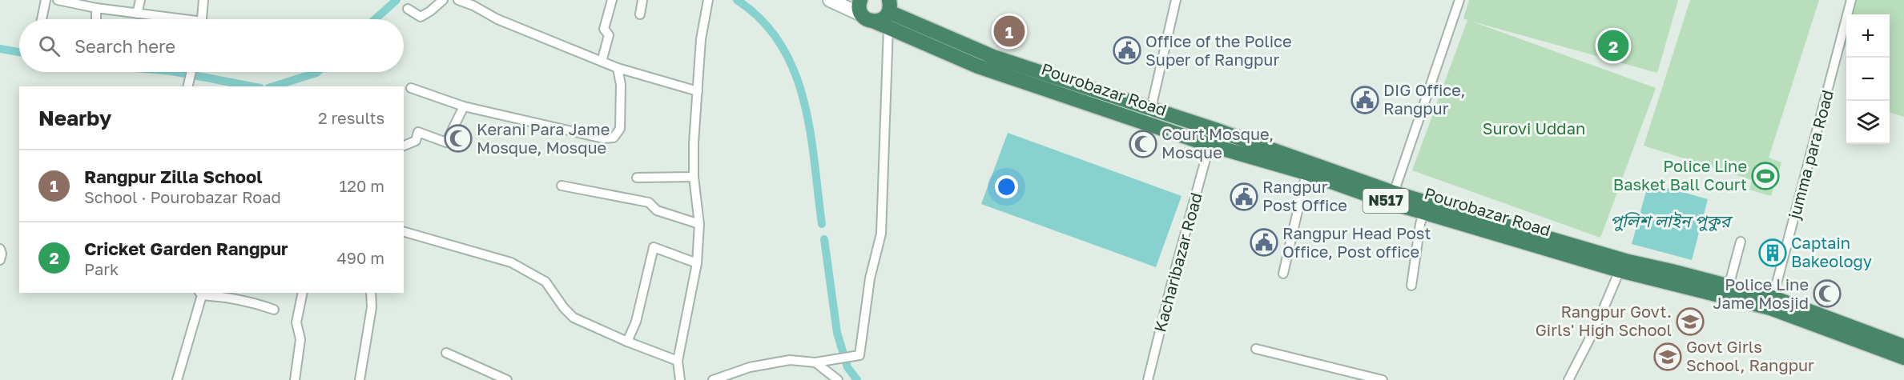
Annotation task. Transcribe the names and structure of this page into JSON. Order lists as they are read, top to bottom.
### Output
{
  "streets": {
    "highway": ["Pourobazar Road", "N517"],
    "street": ["jumma para Road", "Kacharibazar Road"]
  },
  "crossings": [
    ["Pourobazar Road", "jumma para Road"],
    ["Pourobazar Road", "N517"],
    ["Pourobazar Road", "Kacharibazar Road"]
  ],
  "water": ["পুলিশ লাইন পুকুর"],
  "parks": ["Surovi Uddan"],
  "places": {
    "public building": [
      "Office of the Police Super of Rangpur",
      "DIG Office, Rangpur",
      "Rangpur Post Office",
      "Rangpur Head Post Office, Post office"
    ],
    "mosque": ["Kerani Para Jame Mosque, Mosque", "Court Mosque, Mosque", "Police Line Jame Mosjid"],
    "sports": ["Police Line Basket Ball Court"],
    "building": ["Captain Bakeology"],
    "school or university": ["Rangpur Govt. Girls' High School", "Govt Girls School, Rangpur"]
  },
  "page": {
    "pins": ["1", "2"],
    "map_buttons": ["+", "−"],
    "search": "Search here",
    "heading": ["Nearby", "2 results"],
    "list": [
      {
        "mark": "1",
        "name": "Rangpur Zilla School",
        "note": "School · Pourobazar Road",
        "value": "120 m"
      },
      {
        "mark": "2",
        "name": "Cricket Garden Rangpur",
        "note": "Park",
        "value": "490 m"
      }
    ]
  }
}
